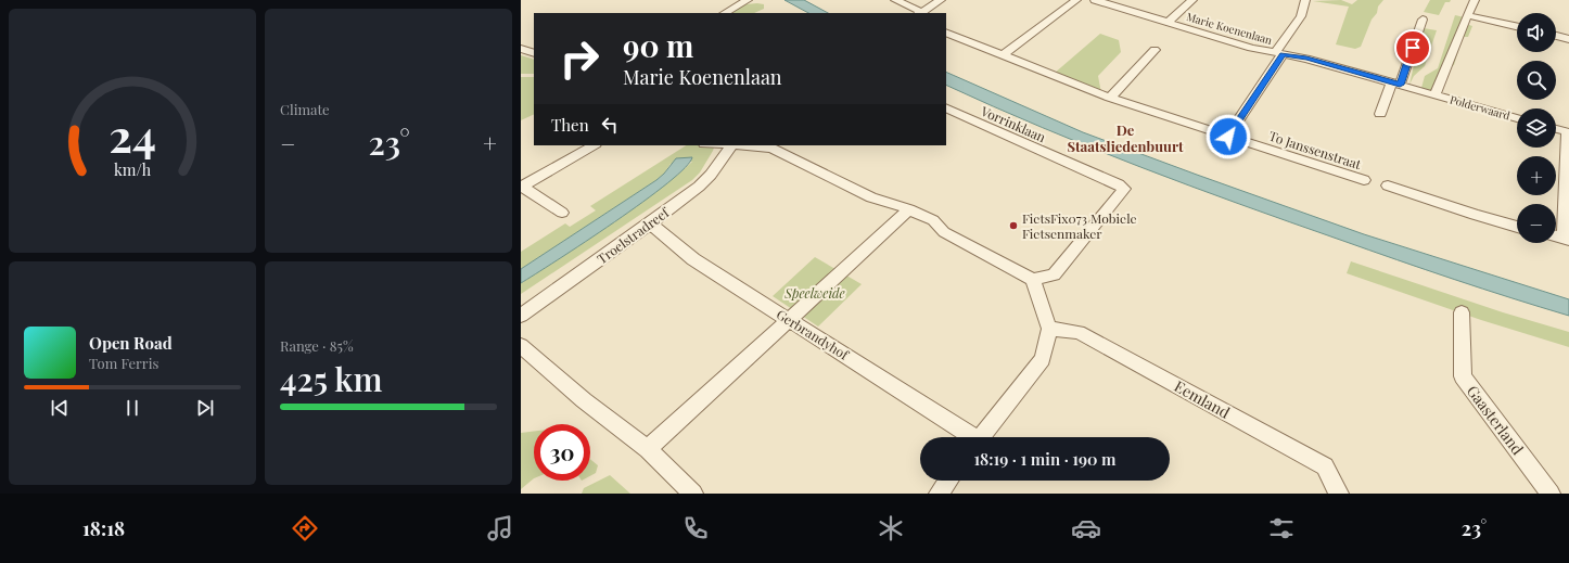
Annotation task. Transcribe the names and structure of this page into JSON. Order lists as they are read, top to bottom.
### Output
{
  "streets": {
    "street": [
      "Marie Koenenlaan",
      "Polderwaard",
      "Vorrinklaan",
      "To Janssenstraat",
      "Troelstradreef",
      "Gerbrandyhof",
      "Eemland",
      "Gaasterland"
    ]
  },
  "crossings": [
    ["Marie Koenenlaan", "Polderwaard"],
    ["Troelstradreef", "Gerbrandyhof"]
  ],
  "districts": ["De Staatsliedenbuurt"],
  "parks": ["Speelweide"],
  "places": ["FietsFix073 Mobiele Fietsenmaker"],
  "page": {
    "tile": [
      "Climate",
      ["Range · 85%", "425 km"]
    ],
    "map_buttons": ["+", "−"],
    "turn": ["90 m", "Marie Koenenlaan"],
    "then": "Then",
    "heat": ["−", "23°", "+"],
    "song": ["Open Road", "Tom Ferris"],
    "limit": "30",
    "trip": "18:19 · 1 min · 190 m",
    "tabs": ["18:18", "23°"],
    "gauge": ["24", "km/h"]
  }
}
